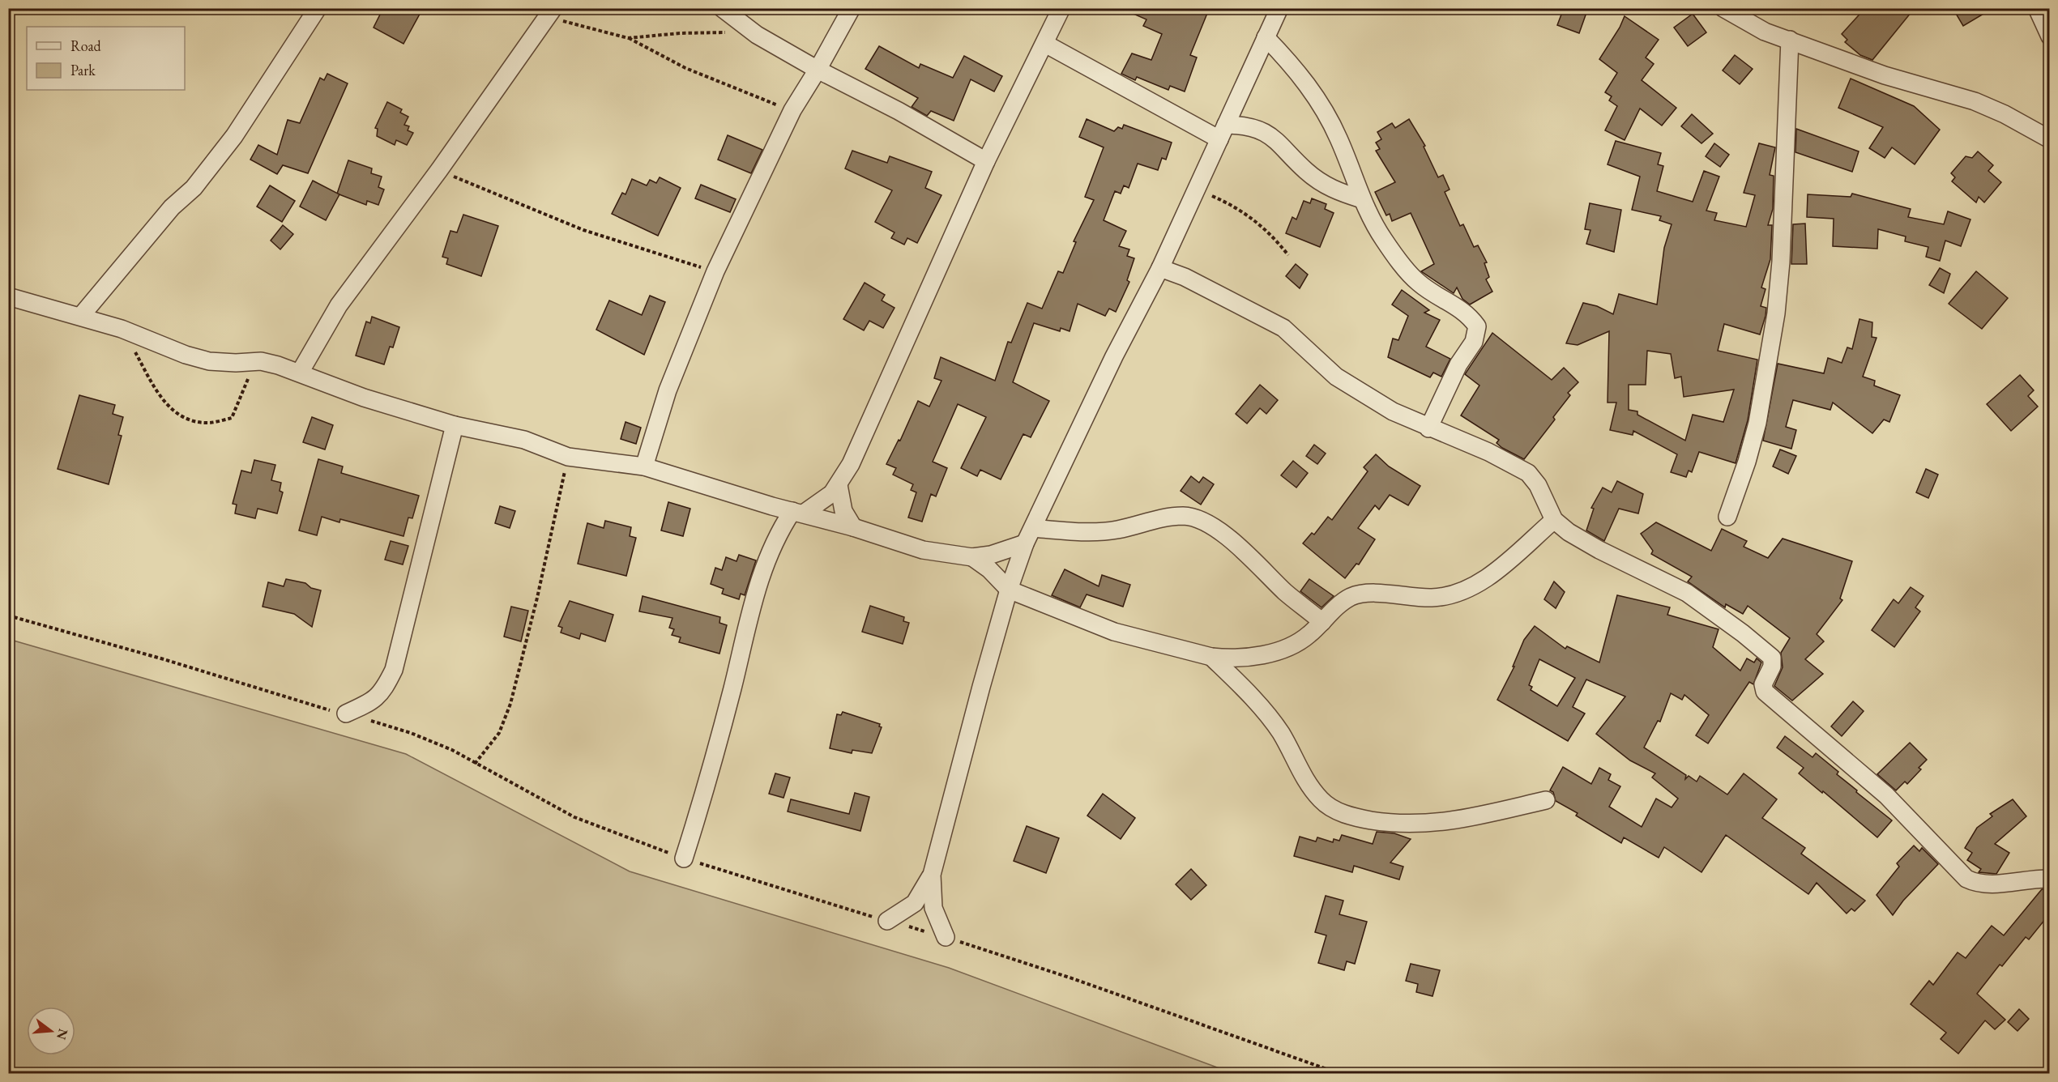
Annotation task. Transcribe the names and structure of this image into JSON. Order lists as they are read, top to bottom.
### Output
{
  "legend": ["Road", "Park"],
  "north": "right"
}
